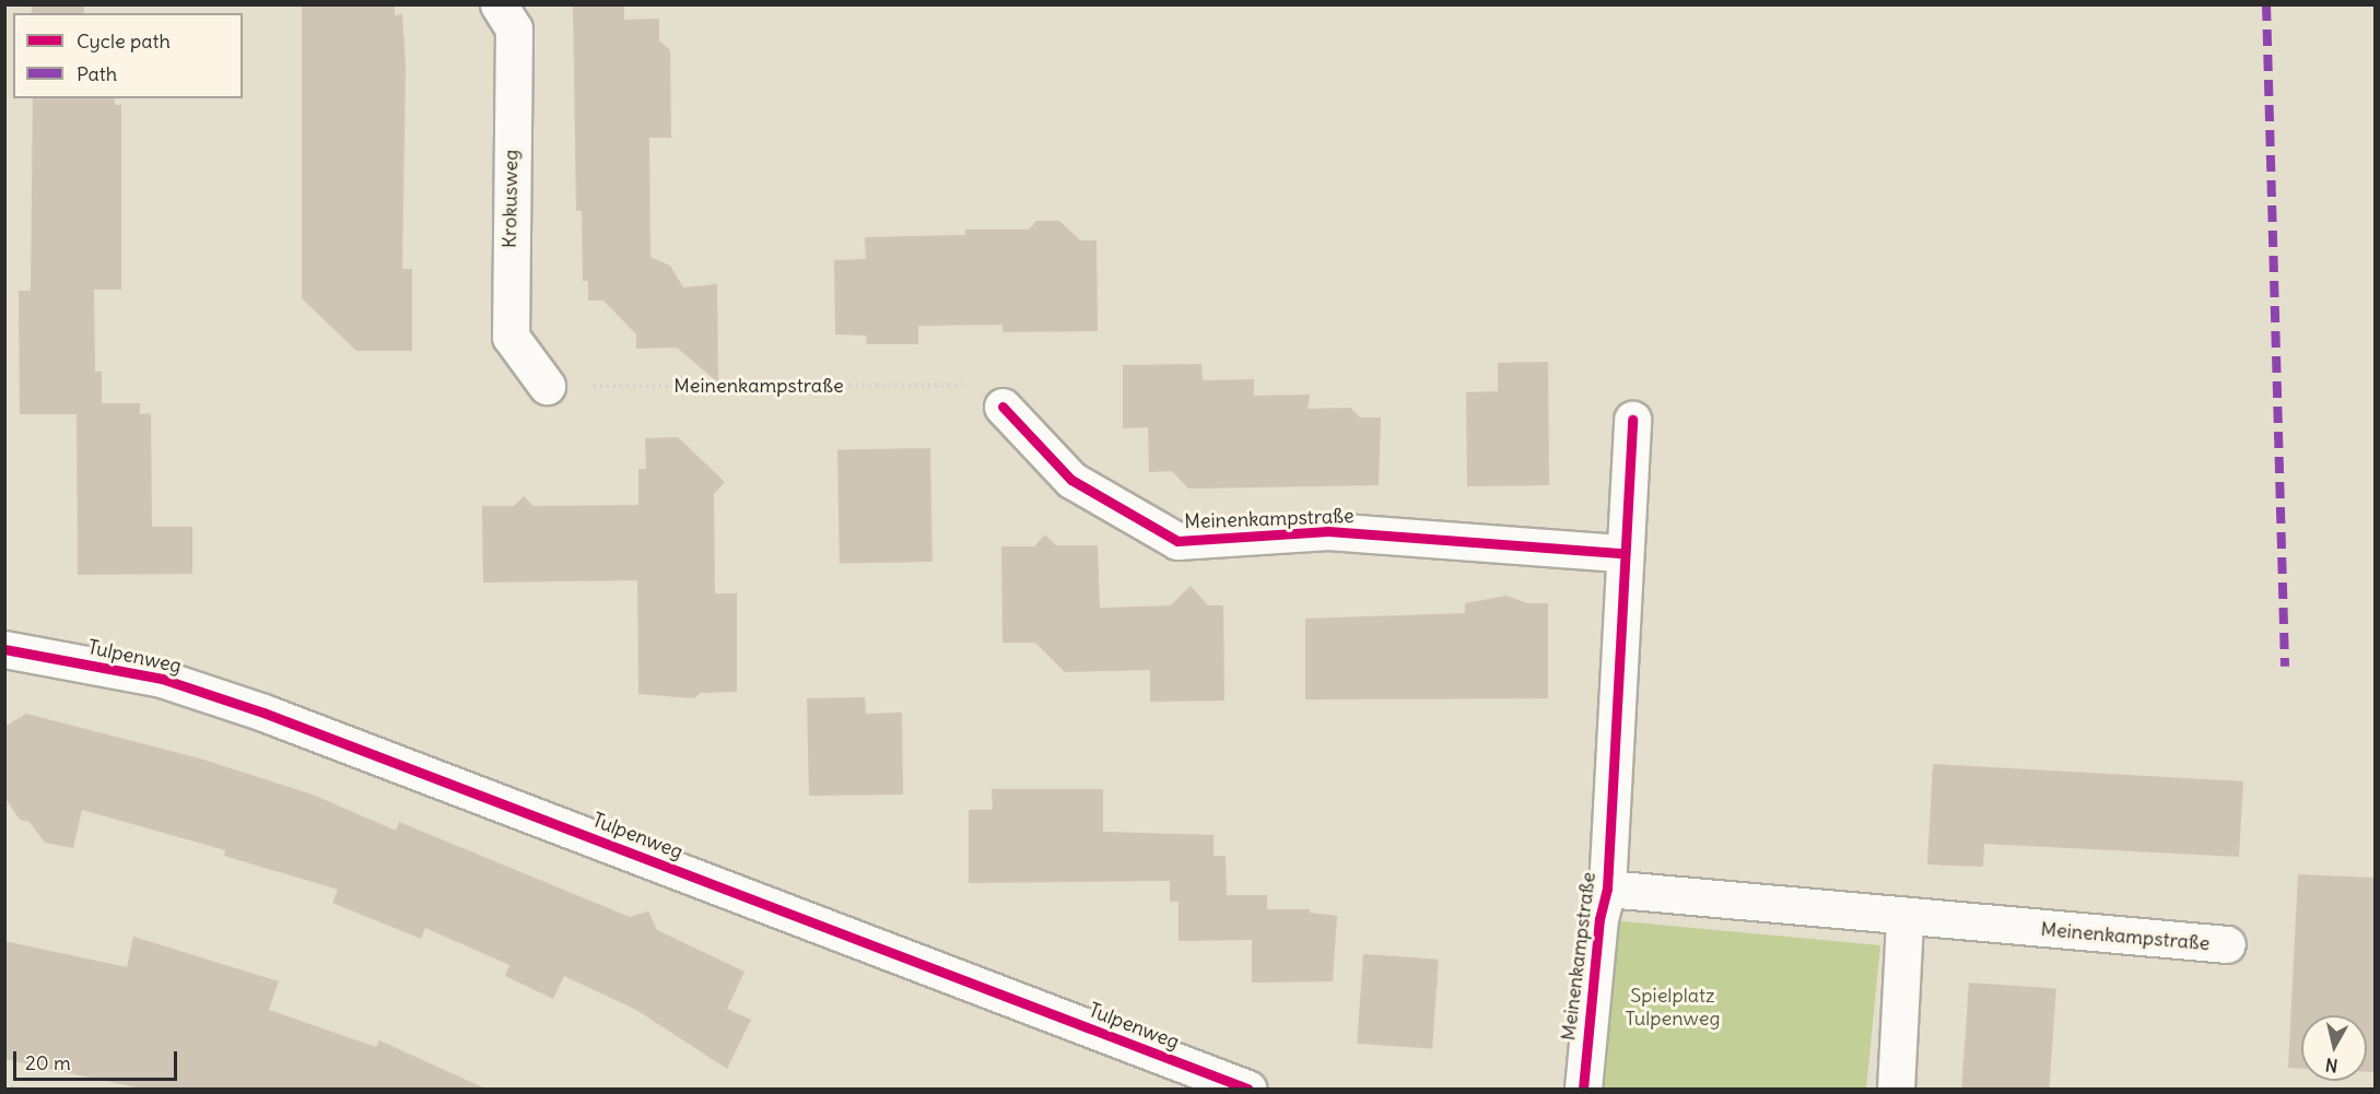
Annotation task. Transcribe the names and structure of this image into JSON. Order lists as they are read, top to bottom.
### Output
{
  "streets": {
    "street": ["Krokusweg", "Meinenkampstraße", "Tulpenweg"]
  },
  "crossings": [
    ["Krokusweg", "Meinenkampstraße"]
  ],
  "parks": ["Spielplatz Tulpenweg"],
  "legend": ["Cycle path", "Path"],
  "scale_bar": "20 m",
  "north": "bottom"
}
